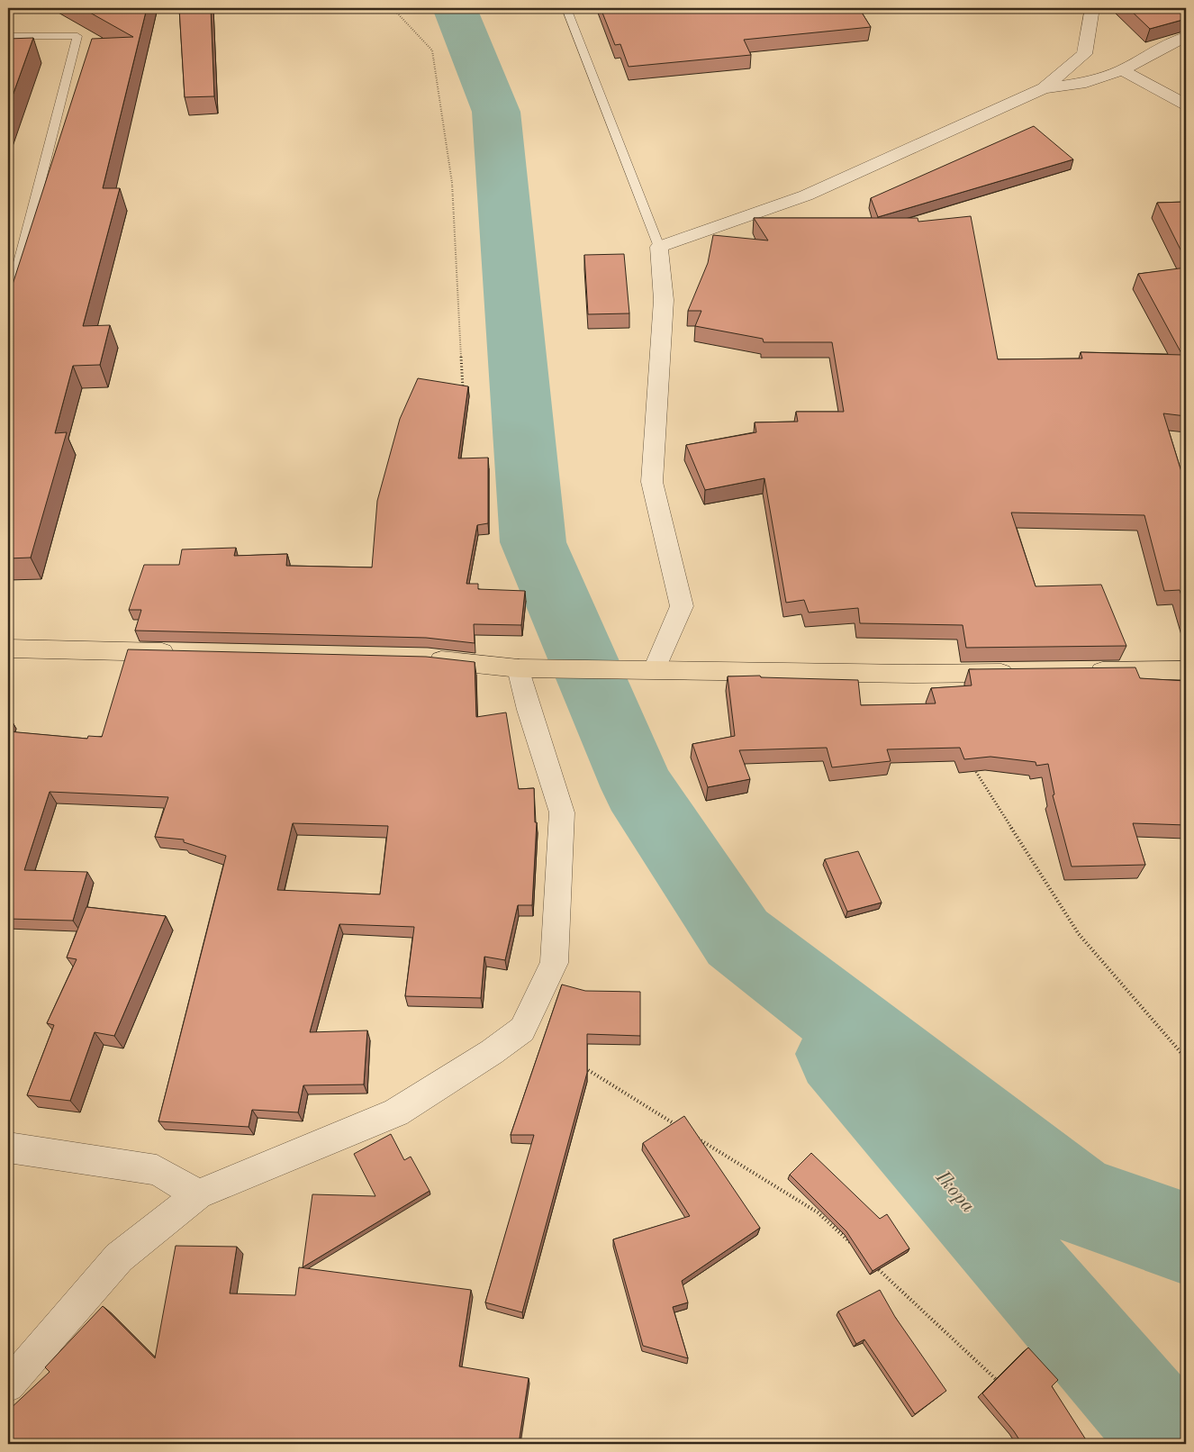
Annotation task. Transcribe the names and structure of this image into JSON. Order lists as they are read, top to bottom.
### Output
{
  "water": ["Ikopa"]
}
